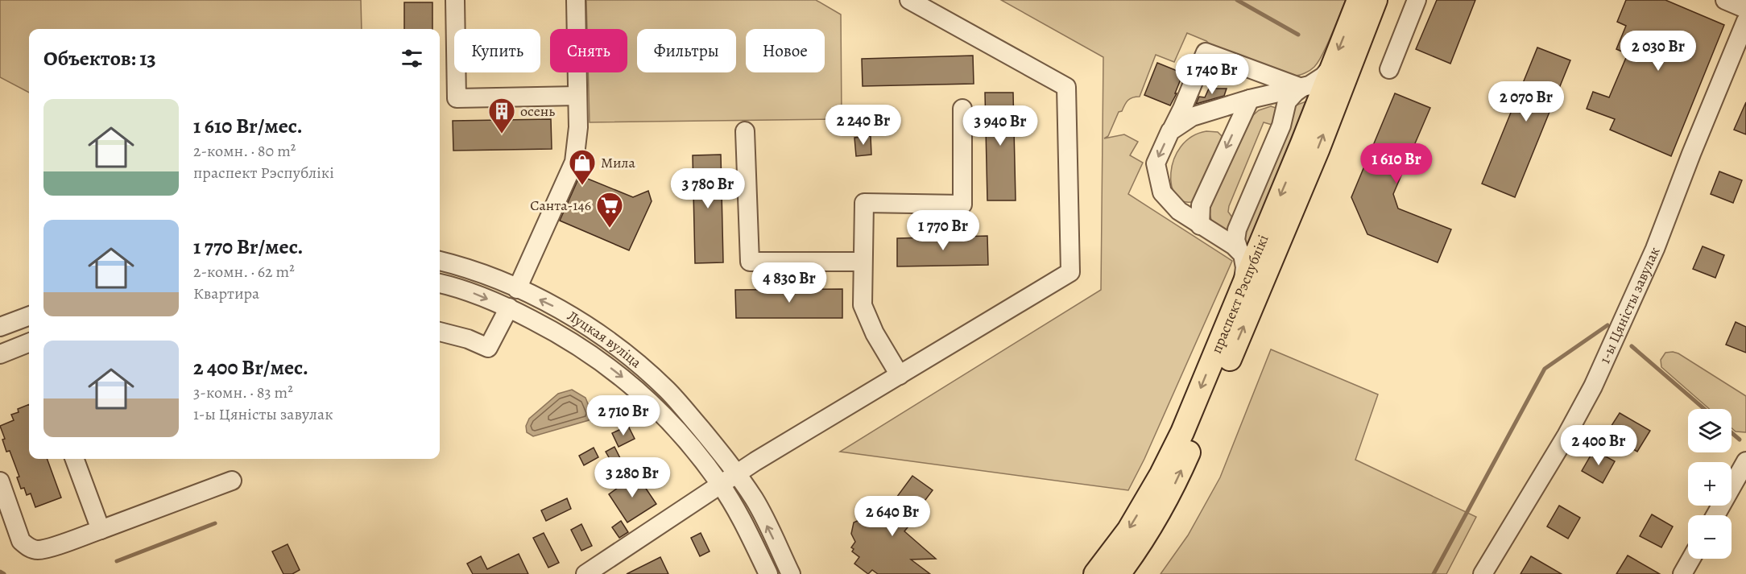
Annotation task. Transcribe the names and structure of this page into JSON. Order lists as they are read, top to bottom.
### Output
{
  "streets": {
    "main road": ["праспект Рэспублікі"],
    "street": ["1-ы Цяністы завулак", "Луцкая вуліца"]
  },
  "places": {
    "building": ["осень"],
    "shop": ["Мила"],
    "supermarket": ["Санта-146"]
  },
  "page": {
    "chip": [
      "Купить",
      "Снять",
      "Фильтры",
      "Новое"
    ],
    "heading": "Объектов: 13",
    "price": [
      "2 030 Br",
      "1 740 Br",
      "2 070 Br",
      "2 240 Br",
      "3 940 Br",
      "1 610 Br",
      "3 780 Br",
      "1 770 Br",
      "4 830 Br",
      "2 710 Br",
      "2 400 Br",
      "3 280 Br",
      "2 640 Br"
    ],
    "list": [
      {
        "name": "1 610 Br/мес.",
        "note": "2-комн. · 80 m² · праспект Рэспублікі"
      },
      {
        "name": "1 770 Br/мес.",
        "note": "2-комн. · 62 m² · Квартира"
      },
      {
        "name": "2 400 Br/мес.",
        "note": "3-комн. · 83 m² · 1-ы Цяністы завулак"
      }
    ],
    "map_buttons": ["+", "−"]
  }
}
